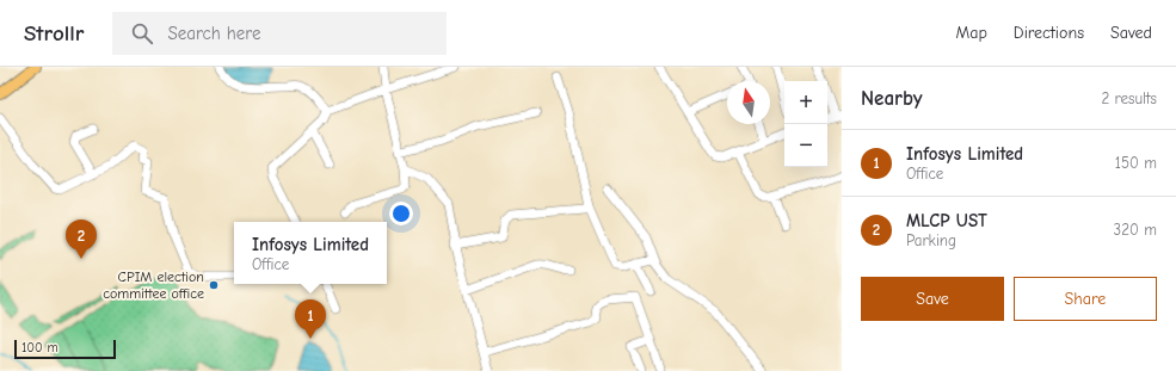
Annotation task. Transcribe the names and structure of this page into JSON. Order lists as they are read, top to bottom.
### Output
{
  "places": ["CPIM election committee office"],
  "scale_bar": "100 m",
  "north": "top",
  "page": {
    "header": "Strollr",
    "search": "Search here",
    "nav": ["Map", "Directions", "Saved"],
    "heading": ["Nearby", "2 results"],
    "map_buttons": ["+", "−"],
    "list": [
      {
        "mark": "1",
        "name": "Infosys Limited",
        "note": "Office",
        "value": "150 m"
      },
      {
        "mark": "2",
        "name": "MLCP UST",
        "note": "Parking",
        "value": "320 m"
      }
    ],
    "pins": ["2", "1"],
    "popup": ["Infosys Limited", "Office"],
    "buttons": ["Save", "Share"],
    "scale": "100 m"
  }
}
